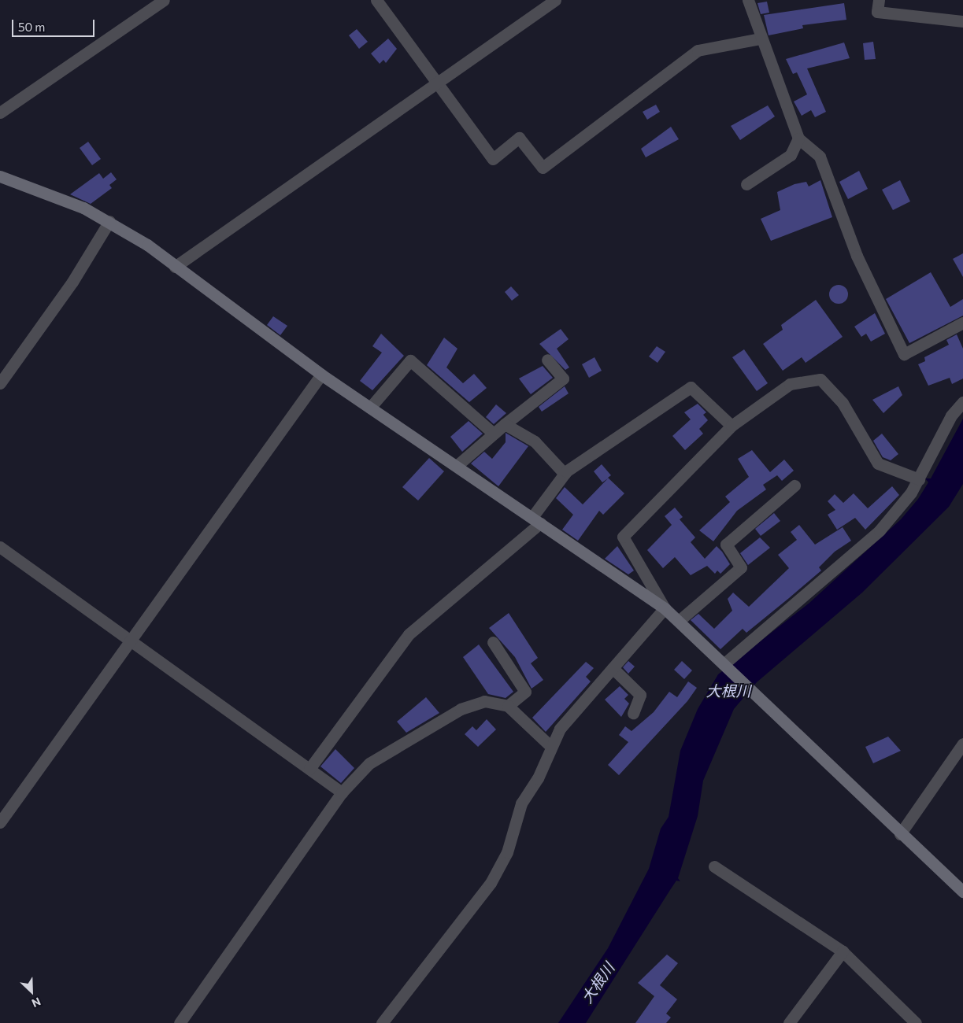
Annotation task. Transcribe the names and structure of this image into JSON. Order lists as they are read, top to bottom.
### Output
{
  "water": ["大根川"],
  "scale_bar": "50 m",
  "north": "bottom right"
}
